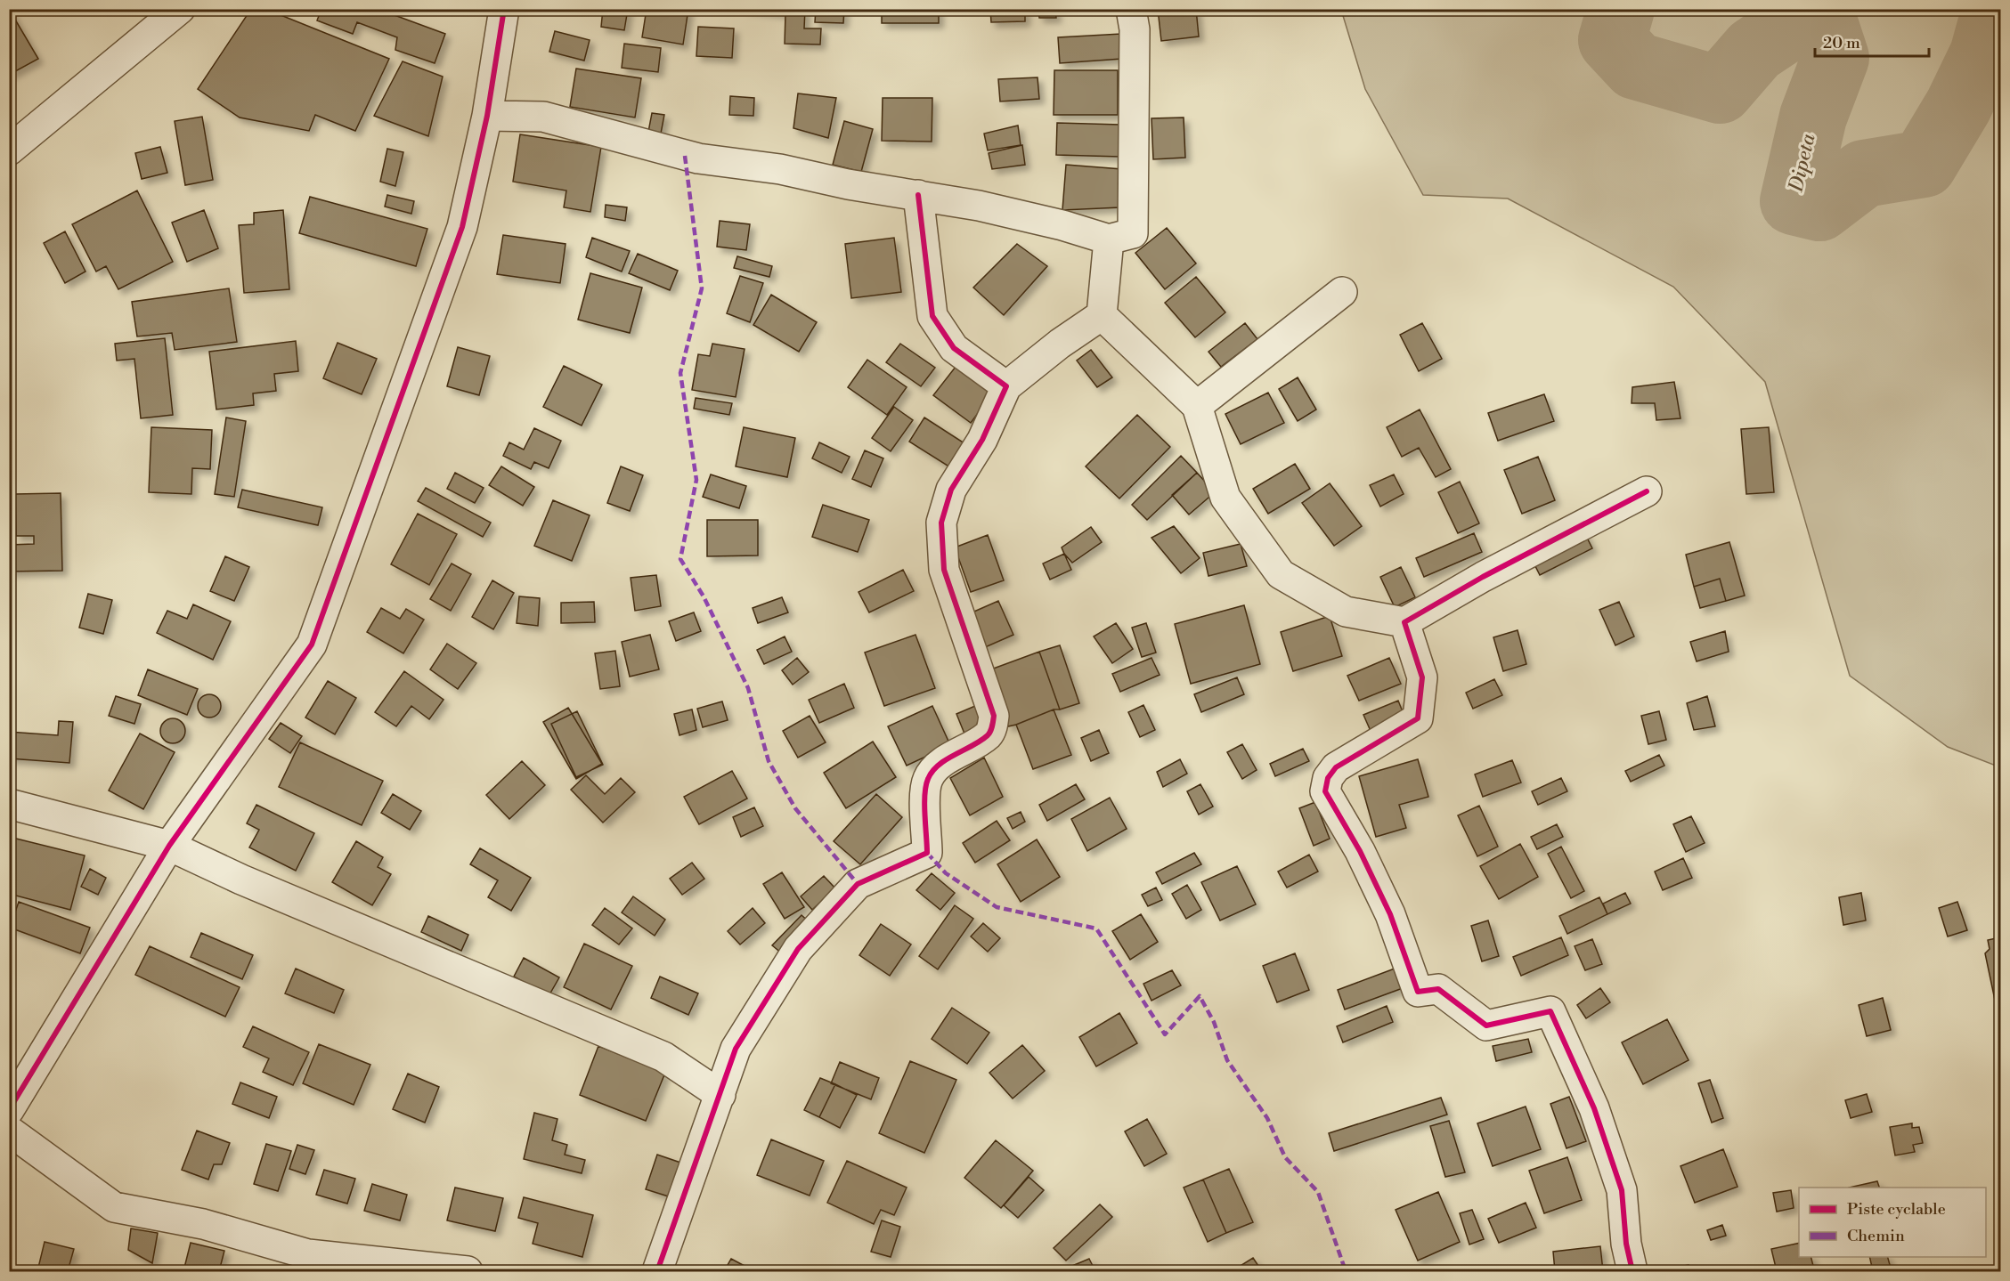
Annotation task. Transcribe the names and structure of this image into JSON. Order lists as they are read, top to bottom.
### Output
{
  "water": ["Dipeta"],
  "legend": ["Piste cyclable", "Chemin"],
  "scale_bar": "20 m"
}
